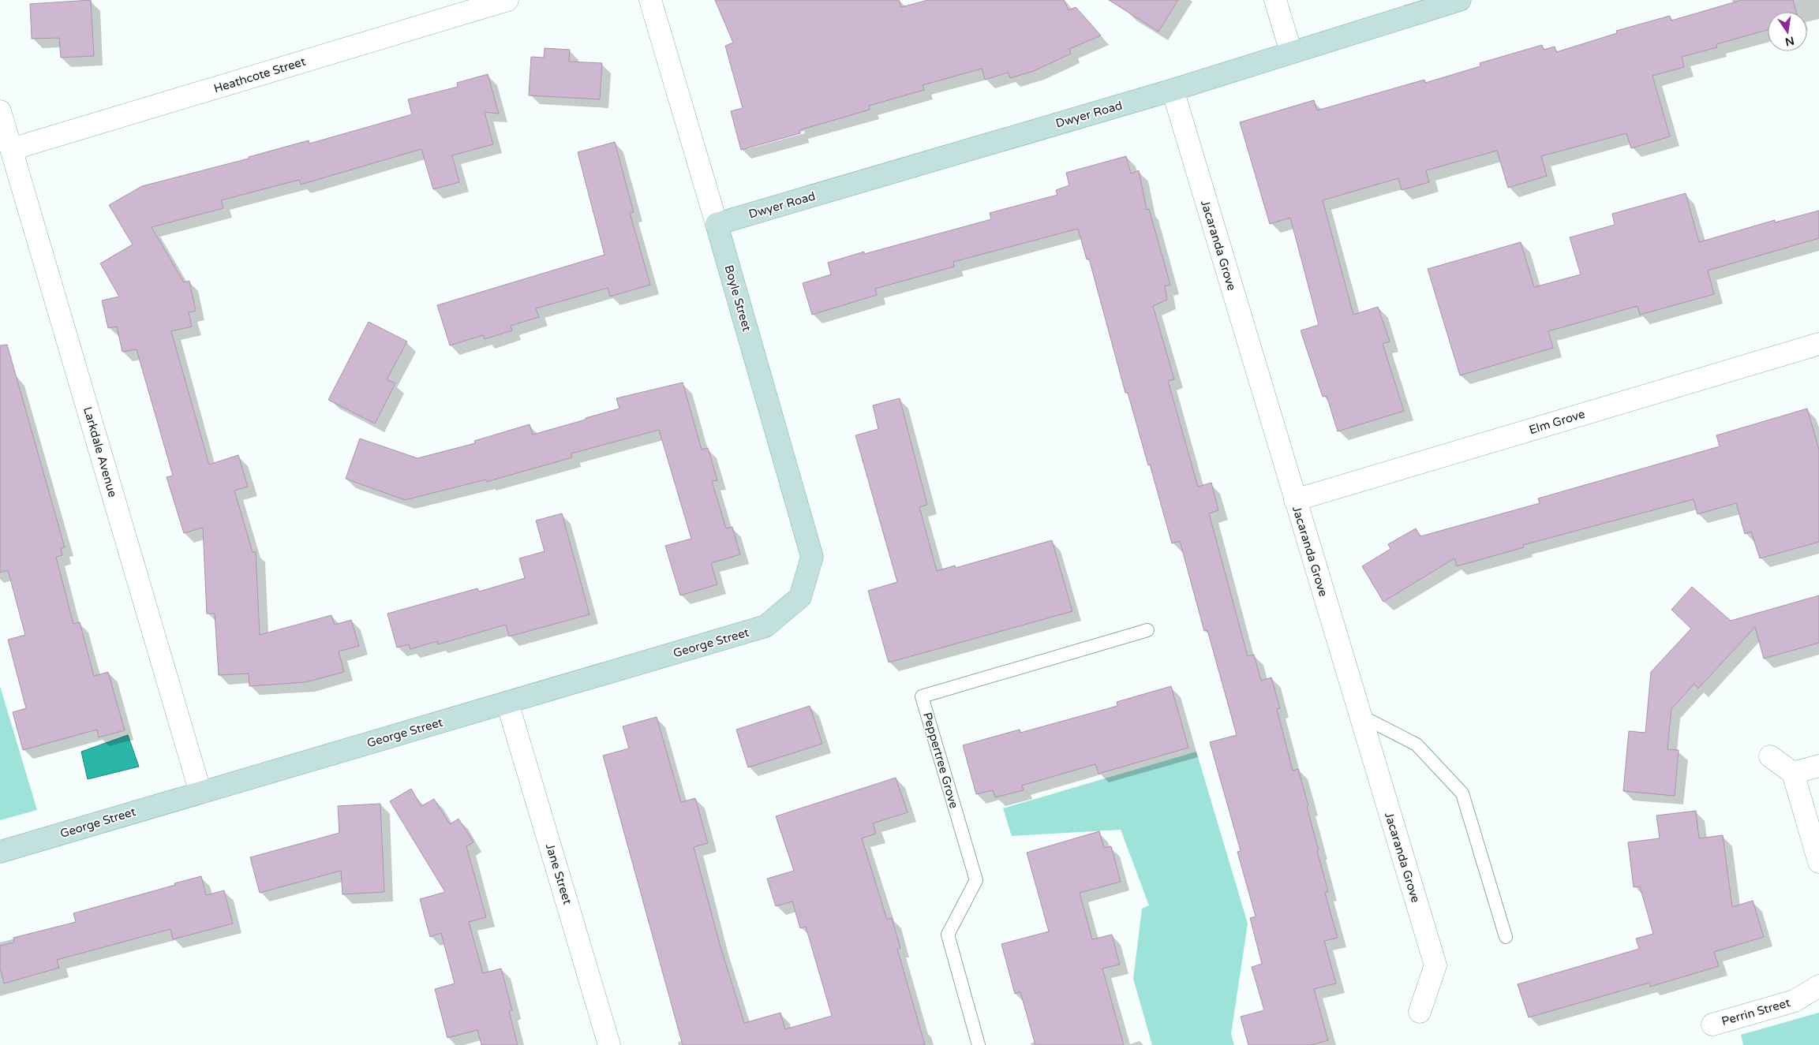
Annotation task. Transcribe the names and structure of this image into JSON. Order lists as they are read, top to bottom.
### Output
{
  "streets": {
    "street": [
      "Heathcote Street",
      "Dwyer Road",
      "Jacaranda Grove",
      "Boyle Street",
      "Elm Grove",
      "Larkdale Avenue",
      "George Street",
      "Jane Street",
      "Perrin Street"
    ],
    "lane": ["Peppertree Grove"]
  },
  "crossings": [
    ["Heathcote Street", "Larkdale Avenue"],
    ["Dwyer Road", "Jacaranda Grove"],
    ["Dwyer Road", "Boyle Street"],
    ["Jacaranda Grove", "Elm Grove"],
    ["Boyle Street", "George Street"],
    ["Larkdale Avenue", "George Street"],
    ["George Street", "Jane Street"]
  ],
  "north": "bottom"
}
